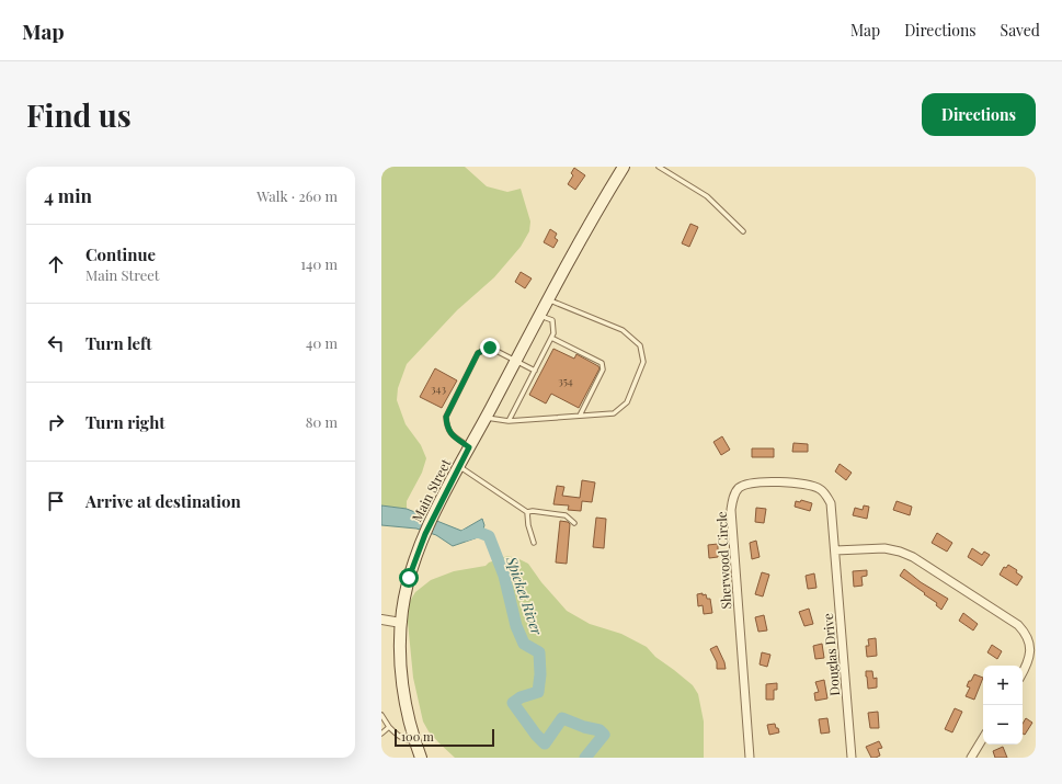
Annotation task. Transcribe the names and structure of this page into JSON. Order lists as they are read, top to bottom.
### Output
{
  "streets": {
    "main road": ["Main Street"],
    "street": ["Sherwood Circle", "Douglas Drive"]
  },
  "crossings": [
    ["Sherwood Circle", "Douglas Drive"]
  ],
  "water": ["Spicket River"],
  "house_numbers": ["354", "343"],
  "scale_bar": "100 m",
  "page": {
    "header": "Map",
    "nav": ["Map", "Directions", "Saved"],
    "buttons": "Directions",
    "title": "Find us",
    "heading": ["4 min", "Walk · 260 m"],
    "list": [
      ["Continue", "Main Street", "140 m"],
      ["Turn left", "40 m"],
      ["Turn right", "80 m"],
      "Arrive at destination"
    ],
    "map_buttons": ["+", "−"],
    "scale": "100 m"
  }
}
